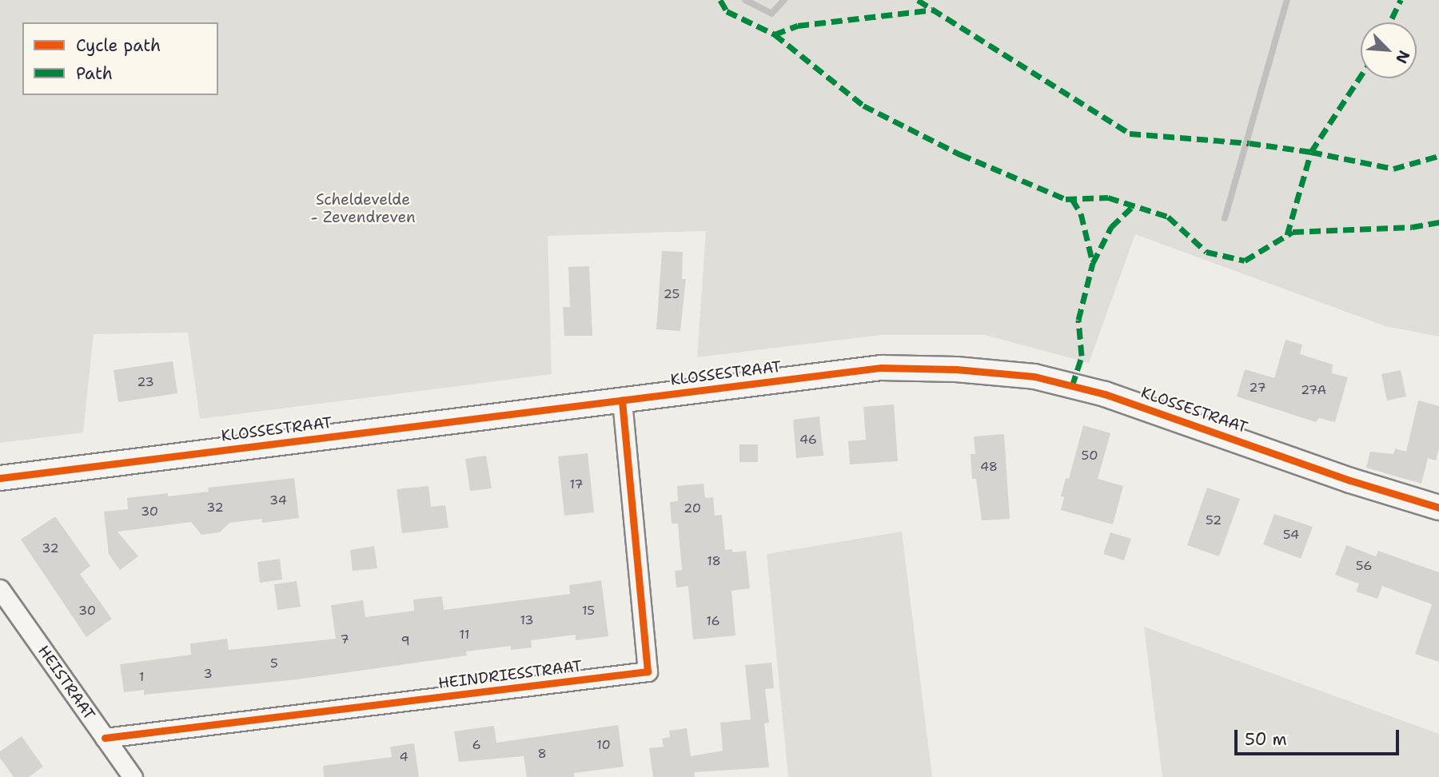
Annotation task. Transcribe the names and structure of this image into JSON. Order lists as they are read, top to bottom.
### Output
{
  "streets": {
    "street": ["KLOSSESTRAAT", "HEINDRIESSTRAAT", "HEISTRAAT"]
  },
  "crossings": [
    ["KLOSSESTRAAT", "HEINDRIESSTRAAT"],
    ["HEINDRIESSTRAAT", "HEISTRAAT"]
  ],
  "parks": ["Scheldevelde - Zevendreven"],
  "house_numbers": [
    "25",
    "23",
    "27",
    "27A",
    "46",
    "50",
    "48",
    "17",
    "34",
    "32",
    "20",
    "30",
    "52",
    "54",
    "32",
    "18",
    "56",
    "30",
    "15",
    "13",
    "16",
    "11",
    "7",
    "9",
    "5",
    "3",
    "1",
    "6",
    "10",
    "8",
    "4"
  ],
  "legend": ["Cycle path", "Path"],
  "scale_bar": "50 m",
  "north": "bottom right"
}
